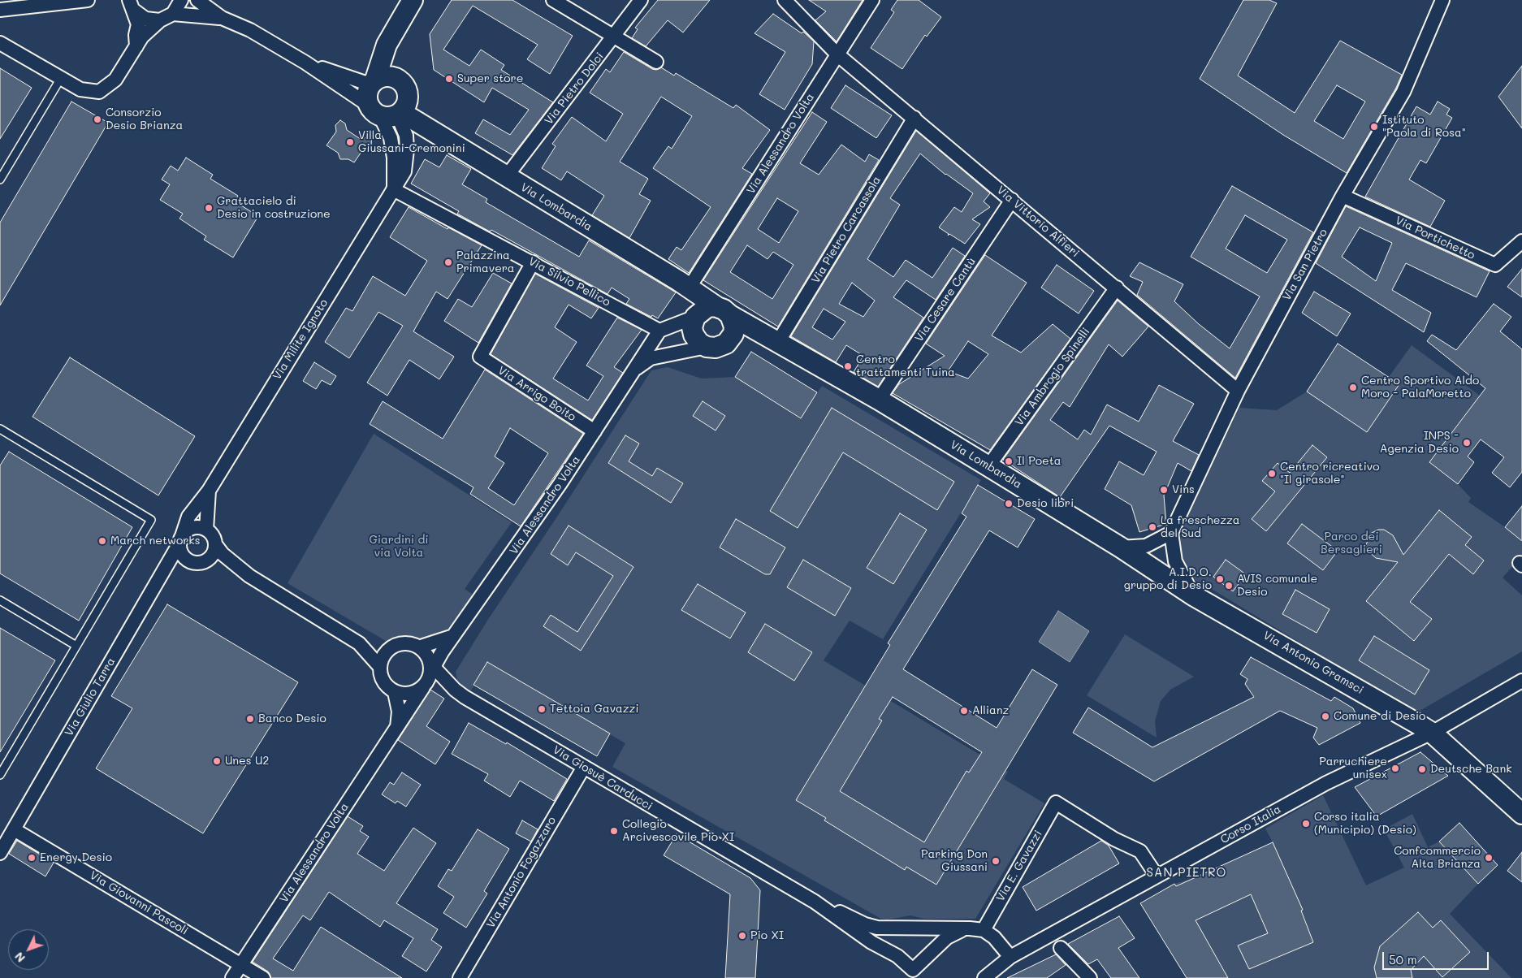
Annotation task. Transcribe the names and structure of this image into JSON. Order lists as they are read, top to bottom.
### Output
{
  "streets": {
    "street": [
      "Via Pietro Dolci",
      "Via Alessandro Volta",
      "Via Lombardia",
      "Via Vittorio Alfieri",
      "Via Pietro Carcassola",
      "Via Portichetto",
      "Via San Pietro",
      "Via Silvio Pellico",
      "Via Cesare Cantù",
      "Via Milite Ignoto",
      "Via Ambrogio Spinelli",
      "Via Arrigo Boito",
      "Via Antonio Gramsci",
      "Via Giulio Tarra",
      "Via Giosuè Carducci",
      "Corso Italia",
      "Via E. Gavazzi",
      "Via Antonio Fogazzaro",
      "Via Giovanni Pascoli"
    ]
  },
  "crossings": [
    ["Via Pietro Dolci", "Via Lombardia"],
    ["Via Alessandro Volta", "Via Lombardia"],
    ["Via Alessandro Volta", "Via Vittorio Alfieri"],
    ["Via Alessandro Volta", "Via Silvio Pellico"],
    ["Via Alessandro Volta", "Via Arrigo Boito"],
    ["Via Alessandro Volta", "Via Giosuè Carducci"],
    ["Via Alessandro Volta", "Via Giovanni Pascoli"],
    ["Via Lombardia", "Via Pietro Carcassola"],
    ["Via Lombardia", "Via Cesare Cantù"],
    ["Via Lombardia", "Via Milite Ignoto"],
    ["Via Lombardia", "Via Ambrogio Spinelli"],
    ["Via Lombardia", "Via Antonio Gramsci"],
    ["Via Vittorio Alfieri", "Via Pietro Carcassola"],
    ["Via Vittorio Alfieri", "Via San Pietro"],
    ["Via Vittorio Alfieri", "Via Cesare Cantù"],
    ["Via Vittorio Alfieri", "Via Ambrogio Spinelli"],
    ["Via Portichetto", "Via San Pietro"],
    ["Via Silvio Pellico", "Via Milite Ignoto"],
    ["Via Silvio Pellico", "Via Arrigo Boito"],
    ["Via Milite Ignoto", "Via Giulio Tarra"],
    ["Via Antonio Gramsci", "Corso Italia"],
    ["Via Giulio Tarra", "Via Giovanni Pascoli"],
    ["Via Giosuè Carducci", "Via Antonio Fogazzaro"],
    ["Corso Italia", "Via E. Gavazzi"]
  ],
  "districts": ["SAN PIETRO"],
  "parks": ["Parco dei Bersaglieri", "Giardini di via Volta"],
  "places": [
    "Super store",
    "Consorzio Desio Brianza",
    "Istituto \"Paola di Rosa\"",
    "Villa Giussani-Cremonini",
    "Grattacielo di Desio in costruzione",
    "Palazzina Primavera",
    "Centro trattamenti Tuina",
    "Centro Sportivo Aldo Moro - PalaMoretto",
    "INPS - Agenzia Desio",
    "Il Poeta",
    "Centro ricreativo \"Il girasole\"",
    "Vins",
    "Desio libri",
    "La freschezza del Sud",
    "March networks",
    "A.I.D.O. gruppo di Desio",
    "AVIS comunale Desio",
    "Tettoia Gavazzi",
    "Allianz",
    "Comune di Desio",
    "Banco Desio",
    "Unes U2",
    "Parruchiere unisex",
    "Deutsche Bank",
    "Corso italia (Municipio) (Desio)",
    "Collegio Arcivescovile Pio XI",
    "Energy Desio",
    "Confcommercio Alta Brianza",
    "Parking Don Giussani",
    "Pio XI"
  ],
  "scale_bar": "50 m",
  "north": "bottom left"
}
